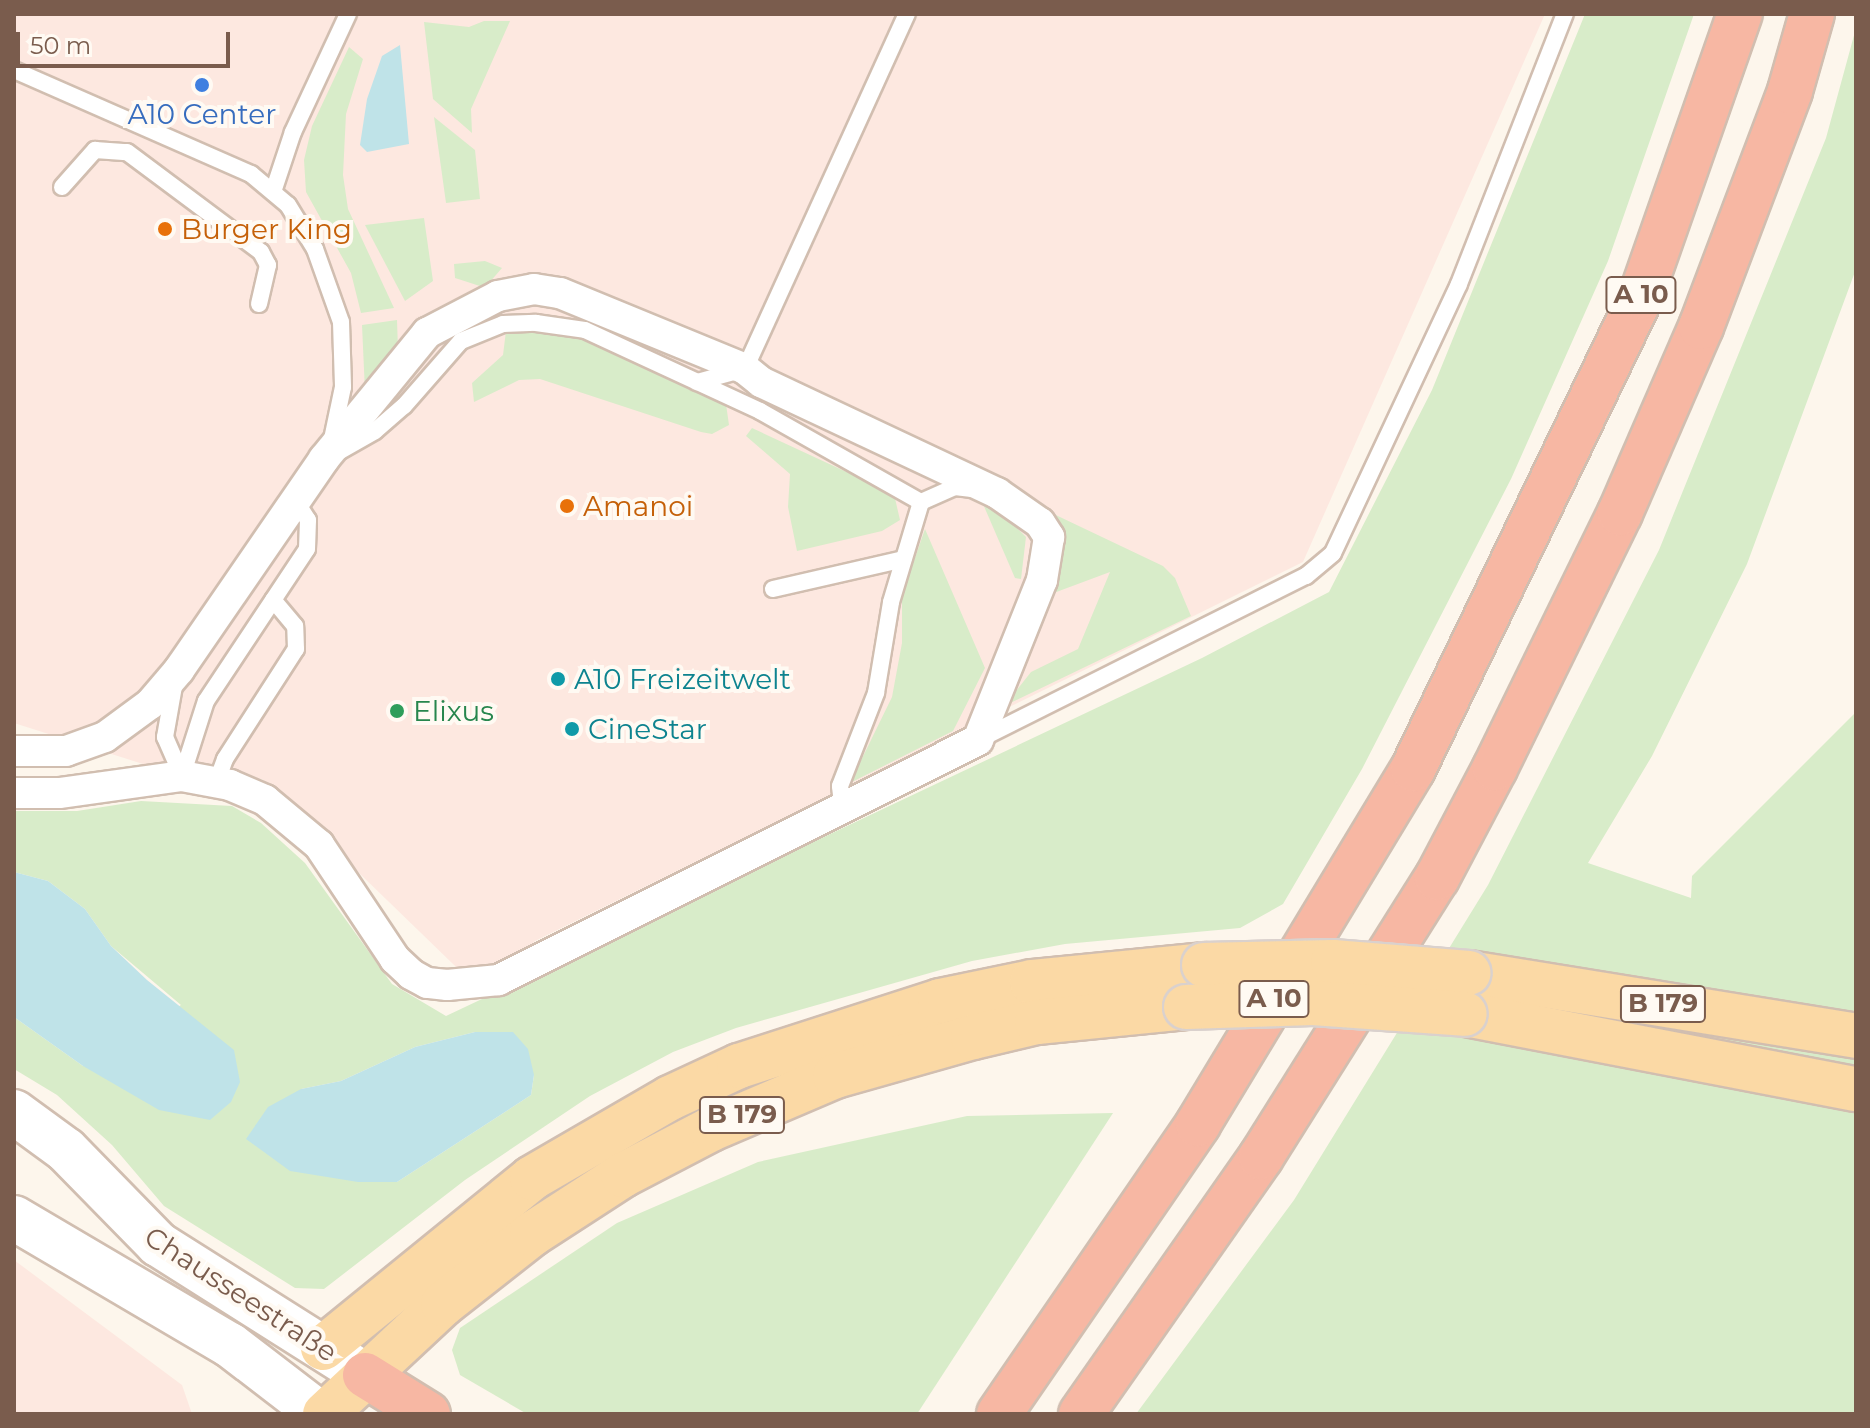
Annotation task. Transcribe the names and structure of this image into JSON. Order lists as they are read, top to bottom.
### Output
{
  "streets": {
    "highway": ["A 10"],
    "main road": ["B 179"],
    "street": ["Chausseestraße"]
  },
  "crossings": [
    ["B 179", "Chausseestraße"]
  ],
  "places": [
    "A10 Center",
    "Burger King",
    "Amanoi",
    "A10 Freizeitwelt",
    "Elixus",
    "CineStar"
  ],
  "scale_bar": "50 m"
}
